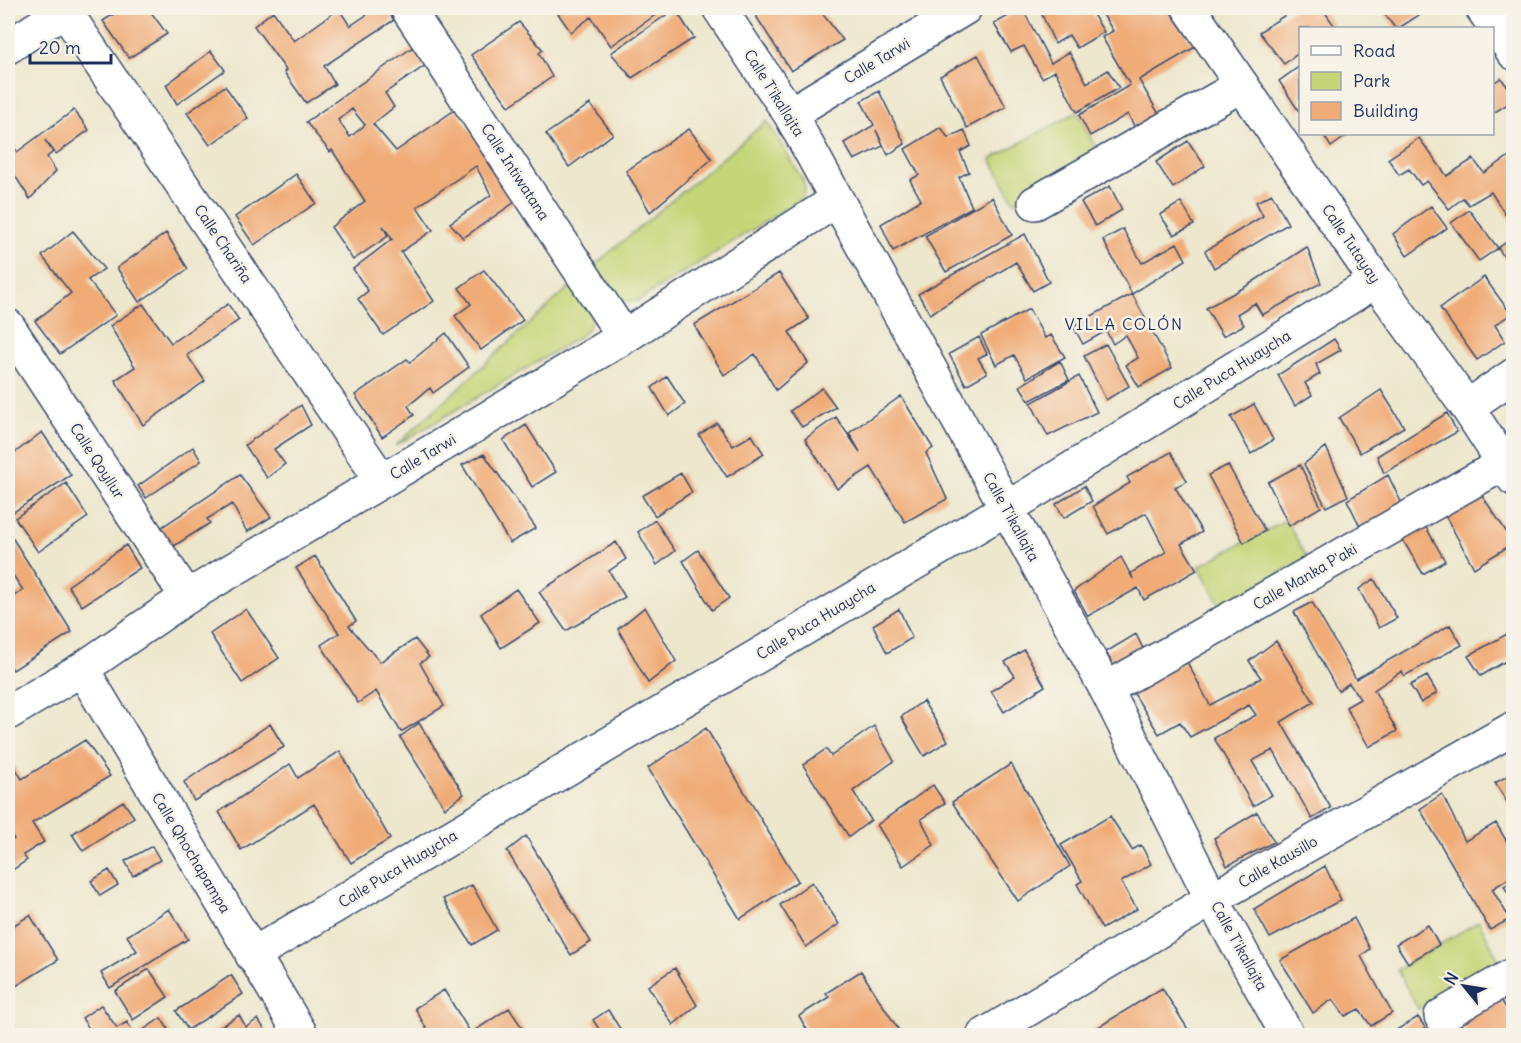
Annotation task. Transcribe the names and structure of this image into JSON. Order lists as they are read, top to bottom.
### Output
{
  "streets": {
    "street": [
      "Calle Tarwi",
      "Calle T'ikallajta",
      "Calle Intiwatana",
      "Calle Chariña",
      "Calle Tutayay",
      "Calle Puca Huaycha",
      "Calle Qoyllur",
      "Calle Manka P'aki",
      "Calle Qhochapampa",
      "Calle Kausillo"
    ]
  },
  "crossings": [
    ["Calle Tarwi", "Calle T'ikallajta"],
    ["Calle Tarwi", "Calle Intiwatana"],
    ["Calle Tarwi", "Calle Chariña"],
    ["Calle Tarwi", "Calle Qoyllur"],
    ["Calle Tarwi", "Calle Qhochapampa"],
    ["Calle T'ikallajta", "Calle Puca Huaycha"],
    ["Calle T'ikallajta", "Calle Manka P'aki"],
    ["Calle T'ikallajta", "Calle Kausillo"],
    ["Calle Tutayay", "Calle Puca Huaycha"],
    ["Calle Tutayay", "Calle Manka P'aki"],
    ["Calle Puca Huaycha", "Calle Qhochapampa"]
  ],
  "districts": ["VILLA COLÓN"],
  "legend": ["Road", "Park", "Building"],
  "scale_bar": "20 m",
  "north": "top left"
}
